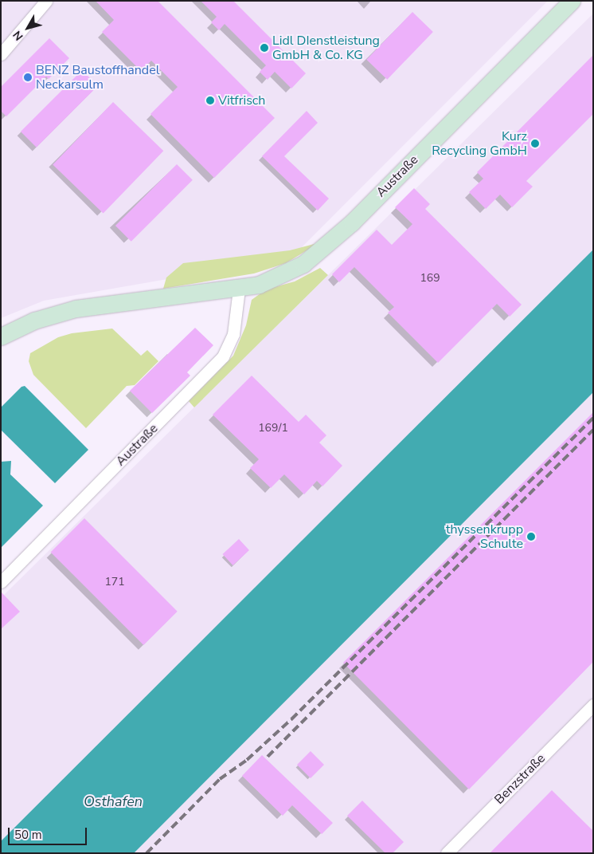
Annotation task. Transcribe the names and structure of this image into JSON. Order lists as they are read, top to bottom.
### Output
{
  "streets": {
    "main road": ["Austraße"],
    "street": ["Benzstraße"]
  },
  "water": ["Osthafen"],
  "places": [
    "Lidl DIenstleistung GmbH & Co. KG",
    "BENZ Baustoffhandel Neckarsulm",
    "Vitfrisch",
    "Kurz Recycling GmbH",
    "thyssenkrupp Schulte"
  ],
  "house_numbers": ["169", "169/1", "171"],
  "scale_bar": "50 m",
  "north": "bottom left"
}
